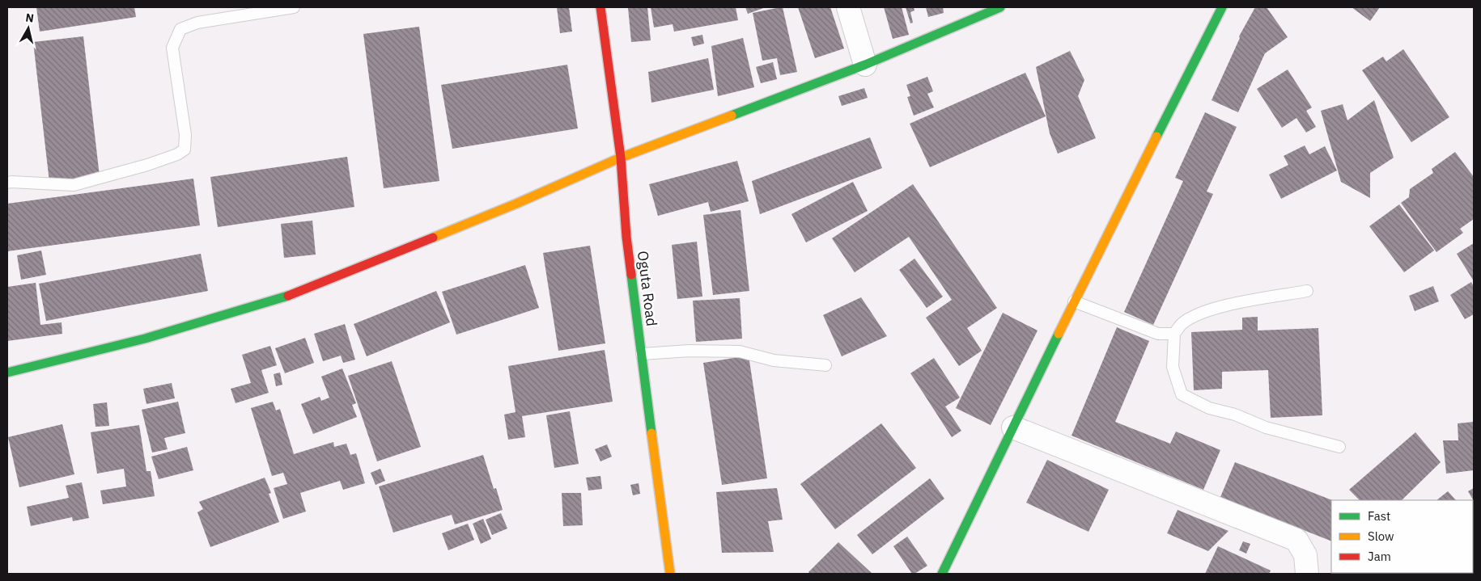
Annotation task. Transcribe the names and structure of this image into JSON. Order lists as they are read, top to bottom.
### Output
{
  "streets": {
    "street": ["Oguta Road"]
  },
  "legend": ["Fast", "Slow", "Jam"],
  "north": "top"
}
